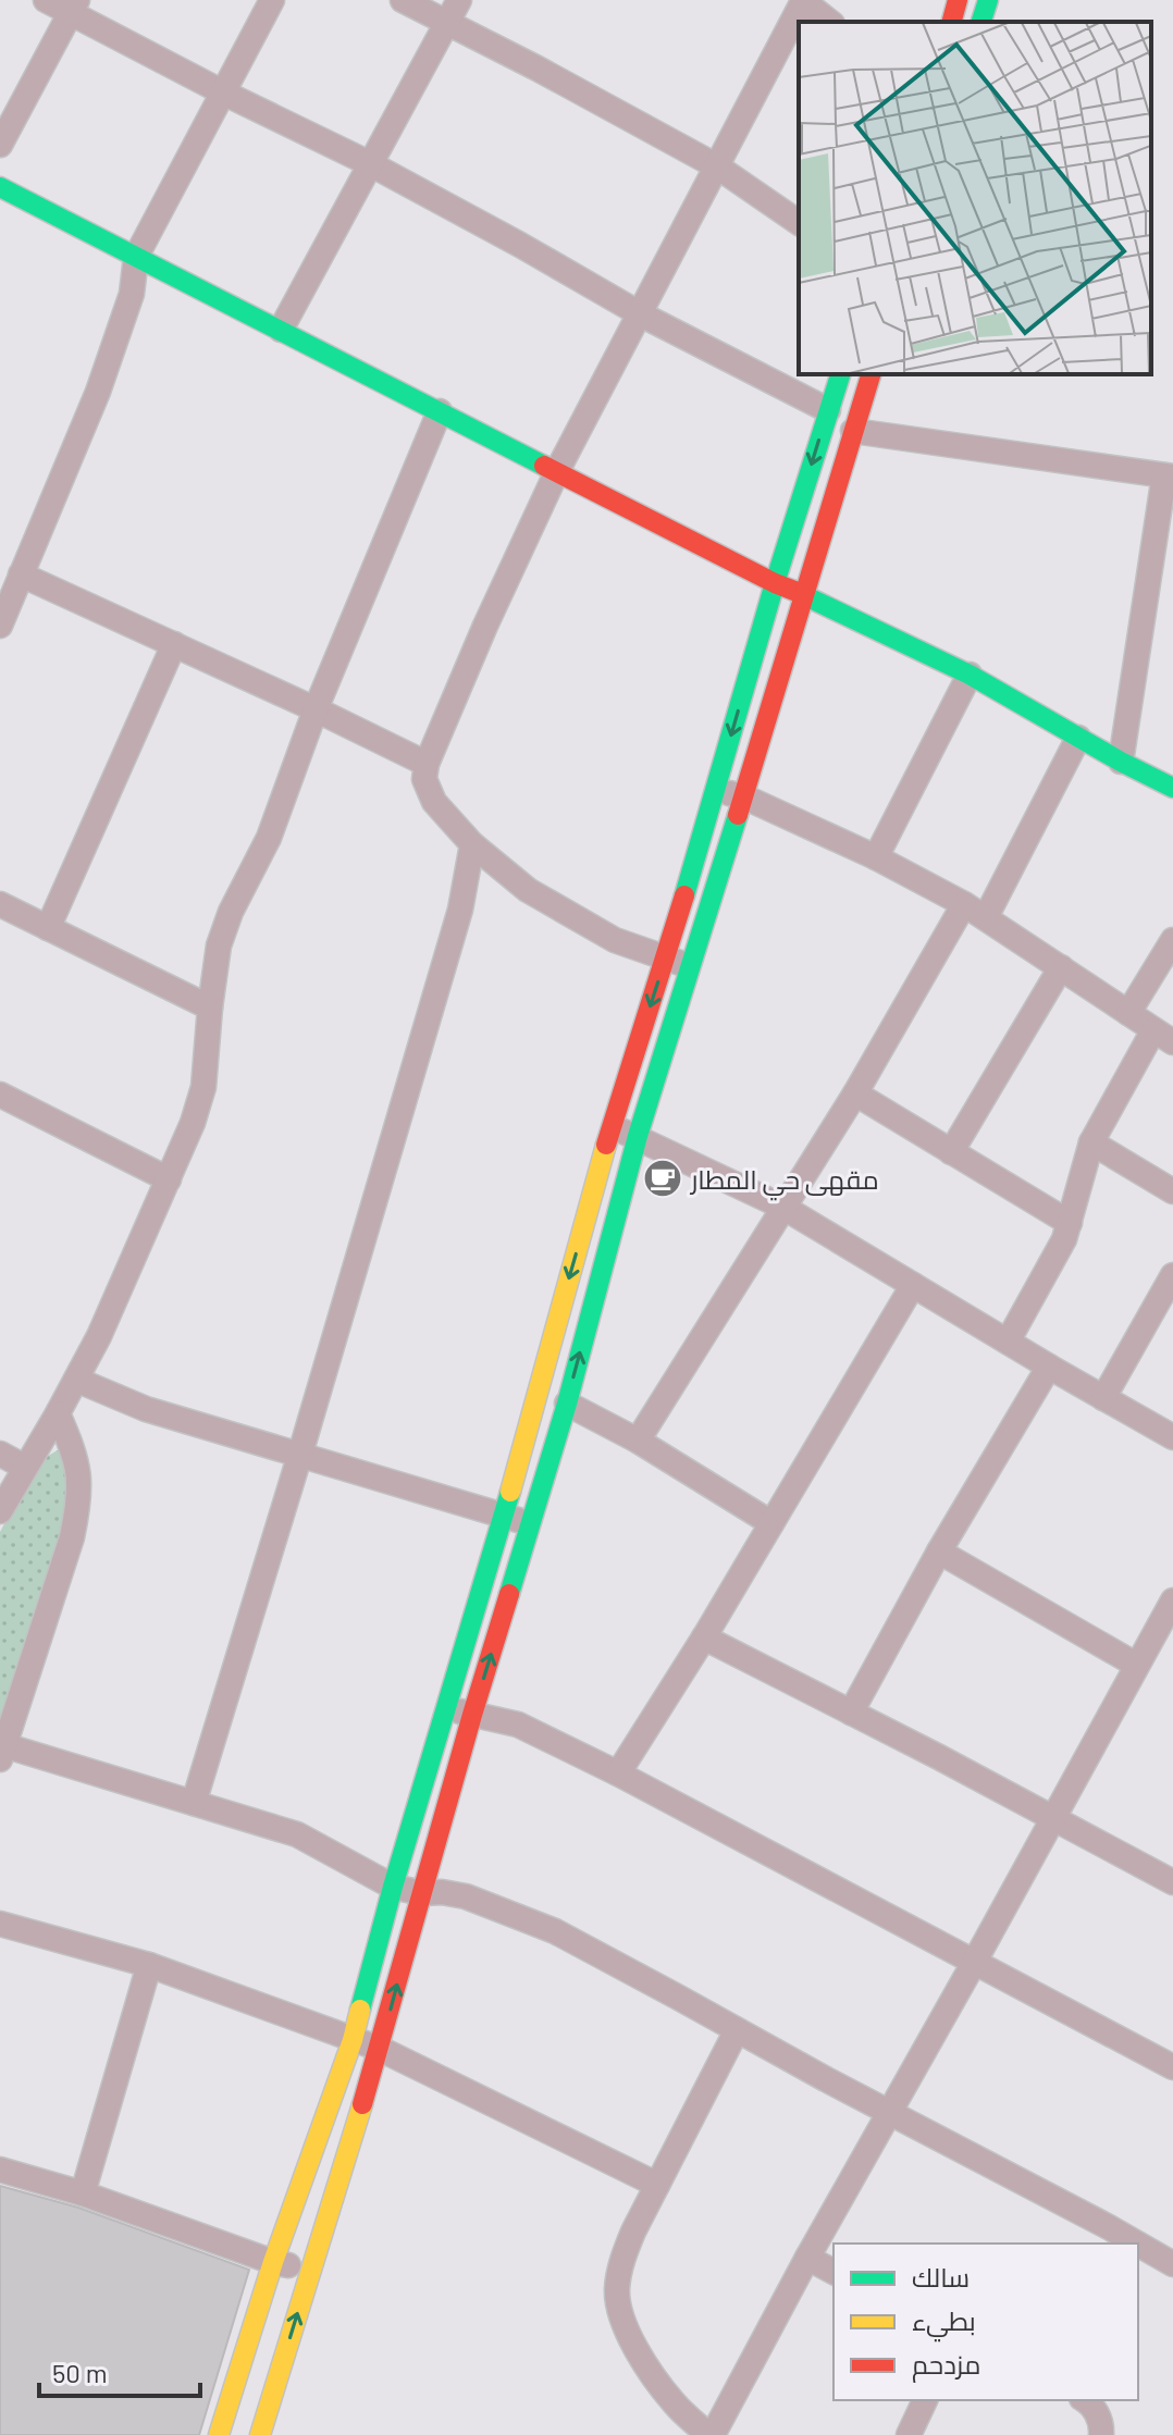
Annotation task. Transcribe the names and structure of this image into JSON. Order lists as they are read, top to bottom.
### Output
{
  "places": {
    "cafe": ["مقهى حي المطار"]
  },
  "legend": ["سالك", "بطيء", "مزدحم"],
  "scale_bar": "50 m"
}
